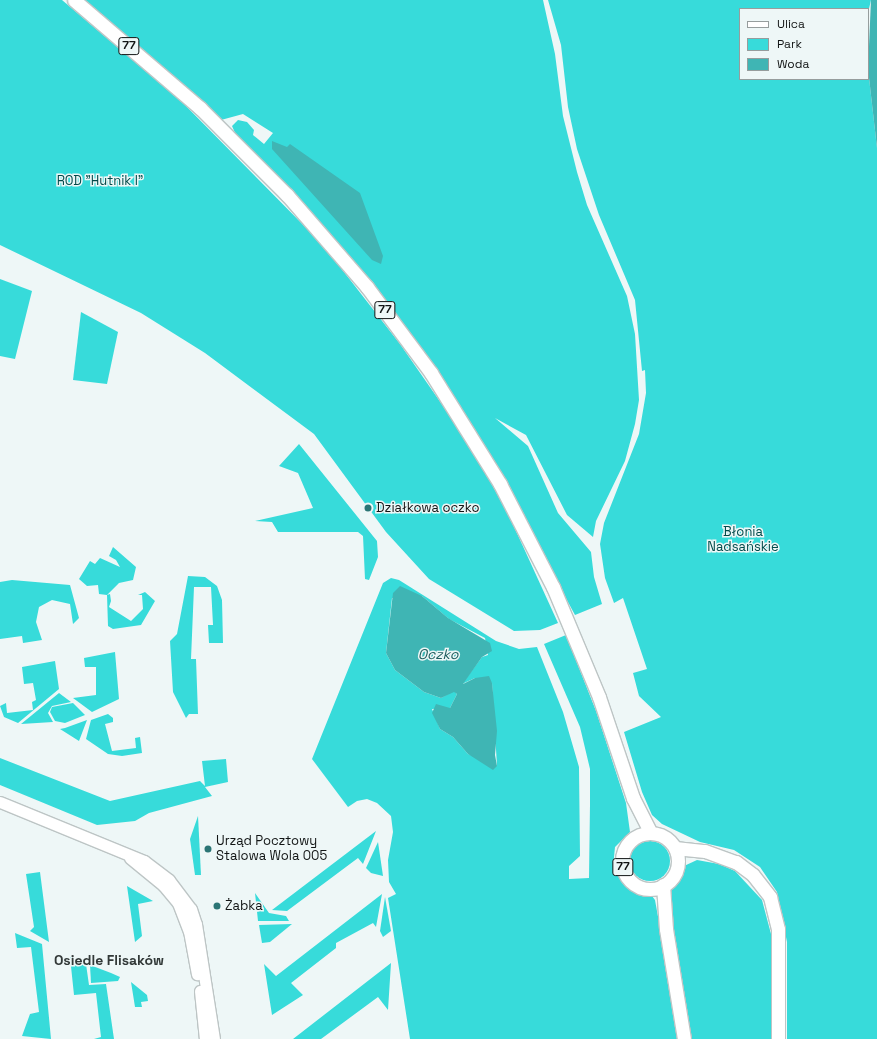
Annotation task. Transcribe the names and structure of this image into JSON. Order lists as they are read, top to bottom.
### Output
{
  "streets": {
    "main road": ["77"]
  },
  "districts": ["Osiedle Flisaków"],
  "water": ["Oczko"],
  "parks": ["ROD \"Hutnik I\"", "Błonia Nadsańskie"],
  "places": ["Działkowa oczko", "Urząd Pocztowy Stalowa Wola 005", "Żabka"],
  "legend": ["Ulica", "Park", "Woda"]
}
